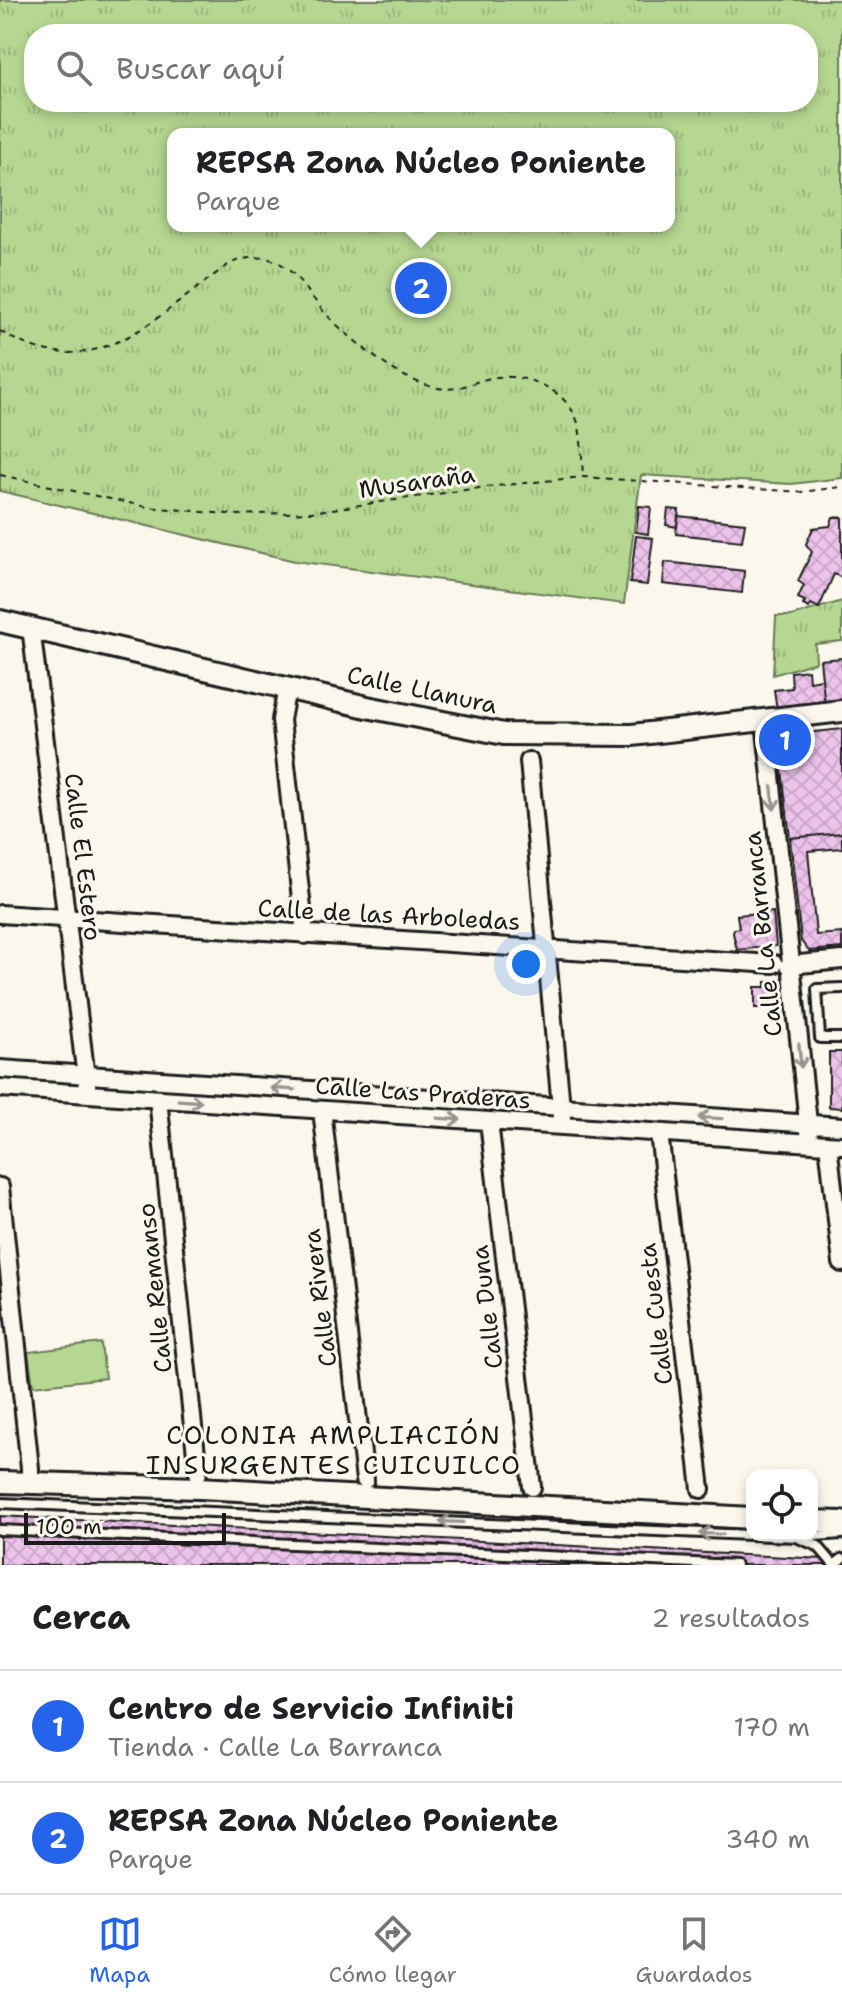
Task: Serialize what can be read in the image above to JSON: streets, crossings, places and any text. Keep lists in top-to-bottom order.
{
  "streets": {
    "street": [
      "Calle Llanura",
      "Calle El Estero",
      "Calle de las Arboledas",
      "Calle La Barranca",
      "Calle Las Praderas",
      "Calle Remanso",
      "Calle Rivera",
      "Calle Duna",
      "Calle Cuesta"
    ],
    "path": ["Musaraña"]
  },
  "crossings": [
    ["Calle Llanura", "Calle El Estero"],
    ["Calle Llanura", "Calle La Barranca"],
    ["Calle El Estero", "Calle de las Arboledas"],
    ["Calle El Estero", "Calle Las Praderas"],
    ["Calle de las Arboledas", "Calle La Barranca"],
    ["Calle La Barranca", "Calle Las Praderas"],
    ["Calle Las Praderas", "Calle Remanso"],
    ["Calle Las Praderas", "Calle Rivera"],
    ["Calle Las Praderas", "Calle Duna"],
    ["Calle Las Praderas", "Calle Cuesta"]
  ],
  "one_way": ["Calle La Barranca"],
  "districts": ["COLONIA AMPLIACIÓN INSURGENTES CUICUILCO"],
  "scale_bar": "100 m",
  "page": {
    "search": "Buscar aquí",
    "popup": ["REPSA Zona Núcleo Poniente", "Parque"],
    "pins": ["2", "1"],
    "scale": "100 m",
    "heading": ["Cerca", "2 resultados"],
    "list": [
      {
        "mark": "1",
        "name": "Centro de Servicio Infiniti",
        "note": "Tienda · Calle La Barranca",
        "value": "170 m"
      },
      {
        "mark": "2",
        "name": "REPSA Zona Núcleo Poniente",
        "note": "Parque",
        "value": "340 m"
      }
    ],
    "nav": ["Mapa", "Cómo llegar", "Guardados"]
  }
}
